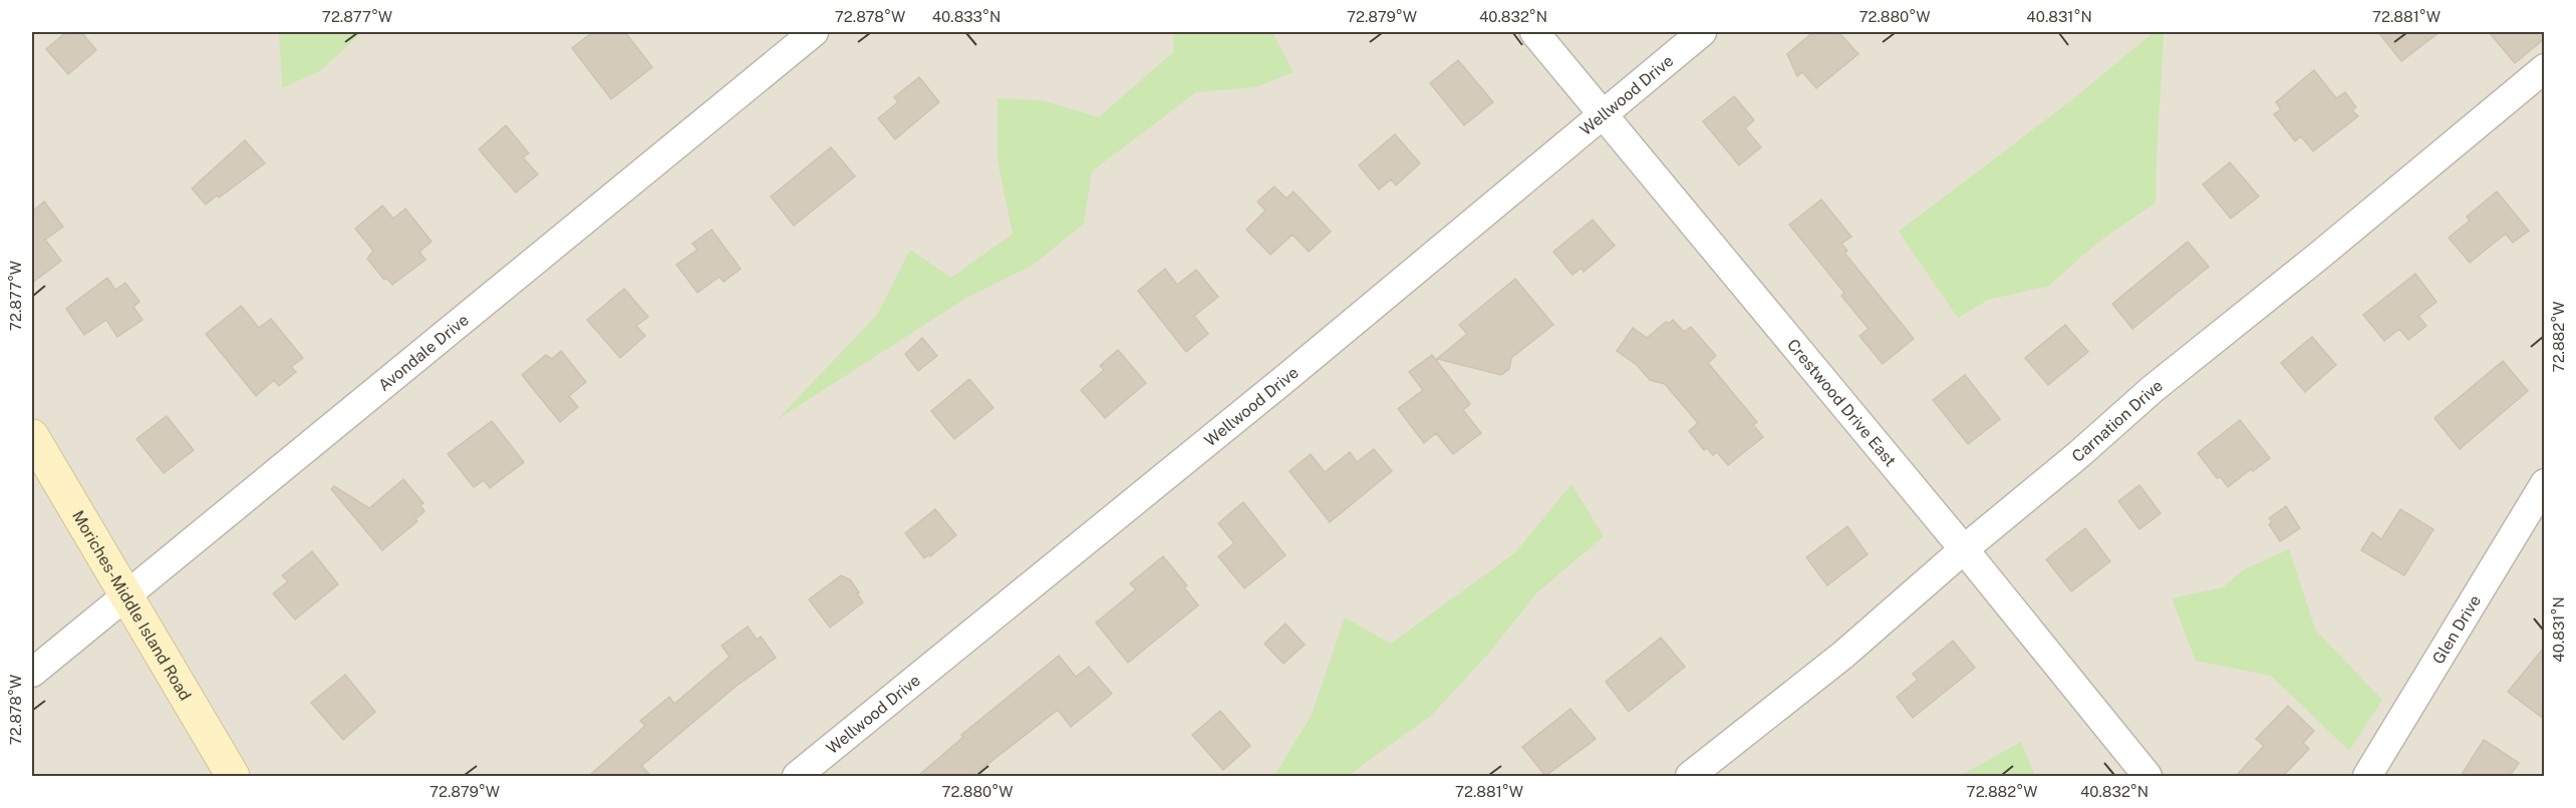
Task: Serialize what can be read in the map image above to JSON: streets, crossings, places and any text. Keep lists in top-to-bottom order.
{
  "streets": {
    "main road": ["Moriches-Middle Island Road"],
    "street": [
      "Wellwood Drive",
      "Avondale Drive",
      "Crestwood Drive East",
      "Carnation Drive",
      "Glen Drive"
    ]
  },
  "crossings": [
    ["Wellwood Drive", "Crestwood Drive East"],
    ["Avondale Drive", "Moriches-Middle Island Road"],
    ["Crestwood Drive East", "Carnation Drive"]
  ],
  "coordinates": [
    "72.877°W",
    "72.878°W",
    "40.833°N",
    "72.879°W",
    "40.832°N",
    "72.880°W",
    "40.831°N",
    "72.881°W",
    "72.882°W"
  ]
}
